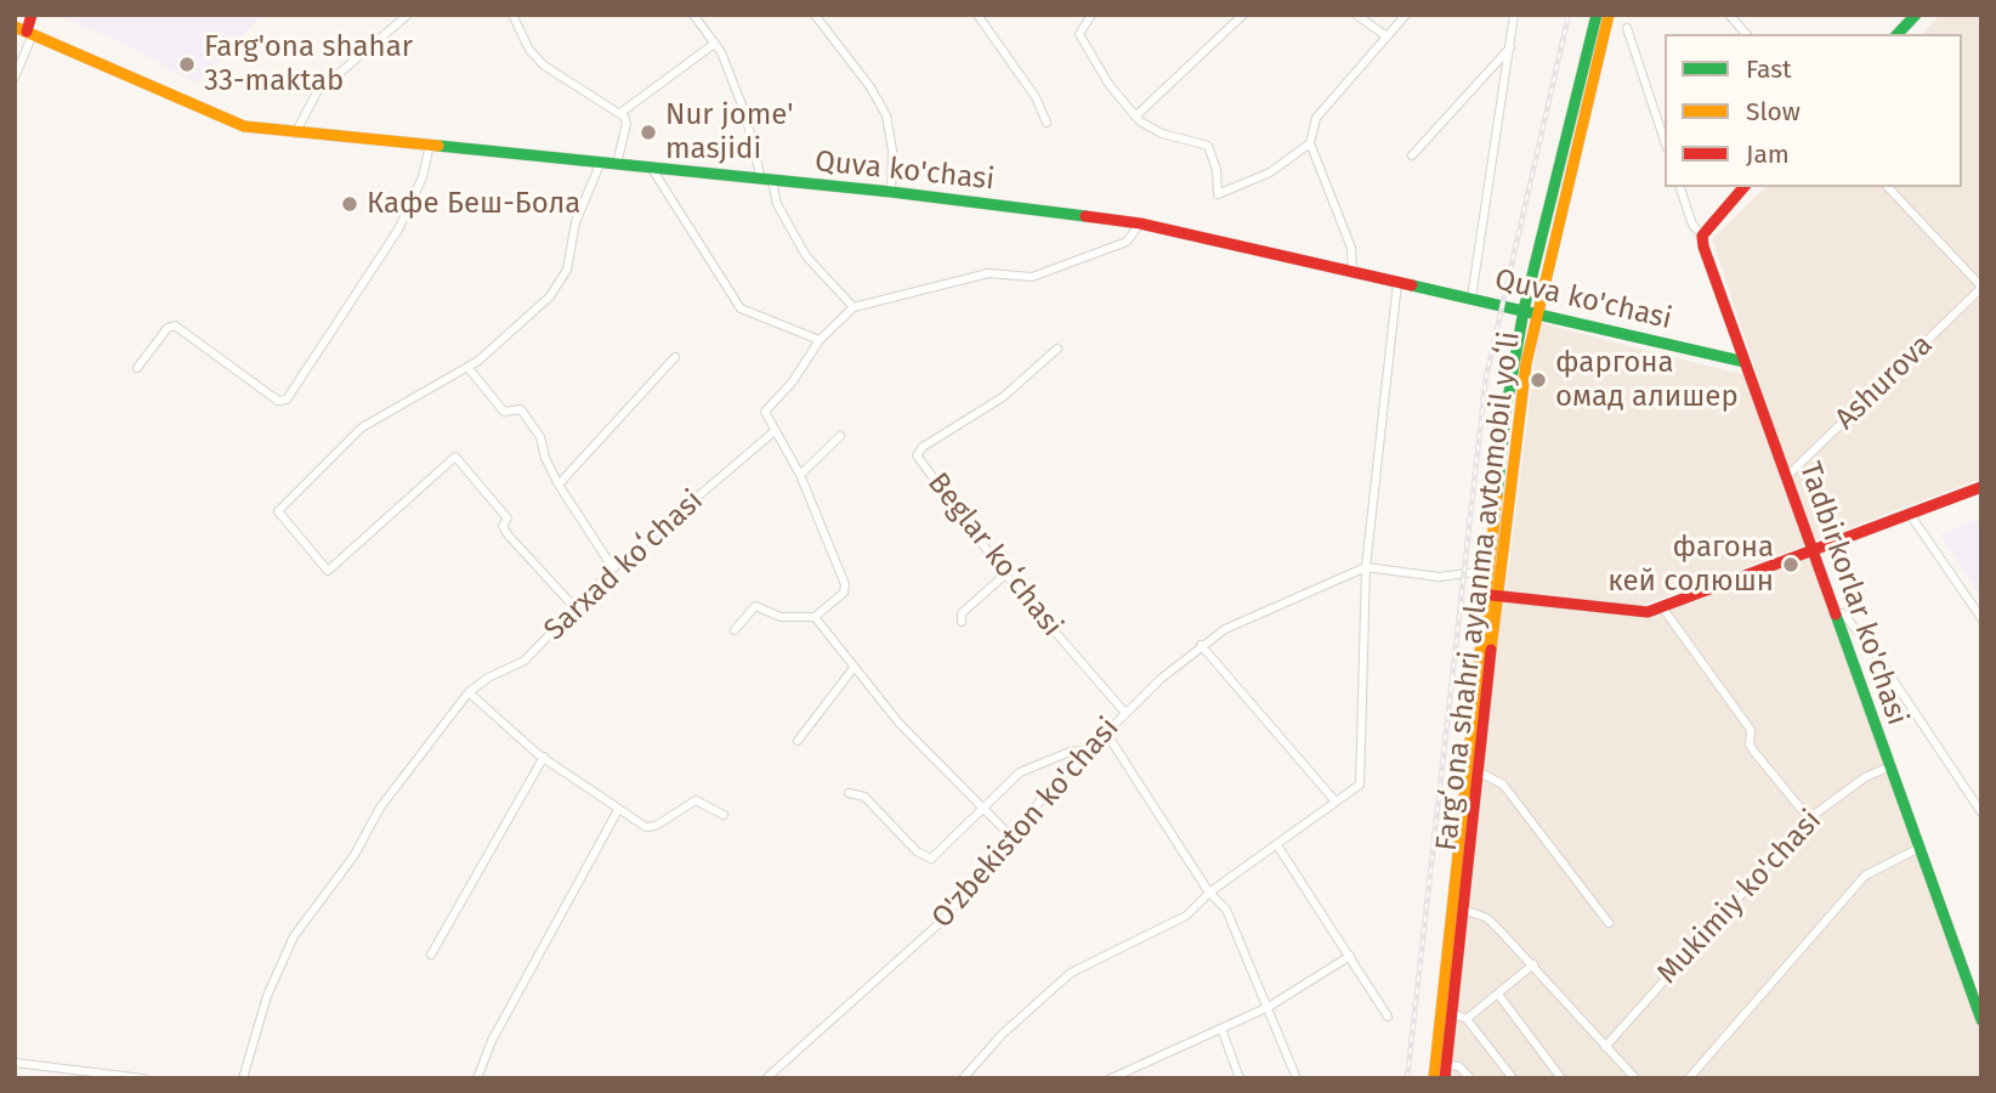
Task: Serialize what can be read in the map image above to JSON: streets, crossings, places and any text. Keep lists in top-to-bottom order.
{
  "streets": {
    "main road": ["Quva ko'chasi", "Fargʻona shahri aylanma avtomobil yoʻli", "Tadbirkorlar ko'chasi"],
    "street": [
      "Ashurova",
      "Beglar koʻchasi",
      "Sarxad koʻchasi",
      "O'zbekiston ko'chasi",
      "Mukimiy ko'chasi"
    ]
  },
  "crossings": [
    ["Quva ko'chasi", "Fargʻona shahri aylanma avtomobil yoʻli"],
    ["Quva ko'chasi", "Tadbirkorlar ko'chasi"],
    ["Ashurova", "Tadbirkorlar ko'chasi"],
    ["Beglar koʻchasi", "O'zbekiston ko'chasi"],
    ["Tadbirkorlar ko'chasi", "Mukimiy ko'chasi"]
  ],
  "places": [
    "Farg'ona shahar 33-maktab",
    "Nur jome' masjidi",
    "Кафе Беш-Бола",
    "фаргона омад алишер",
    "фагона кей солюшн"
  ],
  "legend": ["Fast", "Slow", "Jam"]
}
